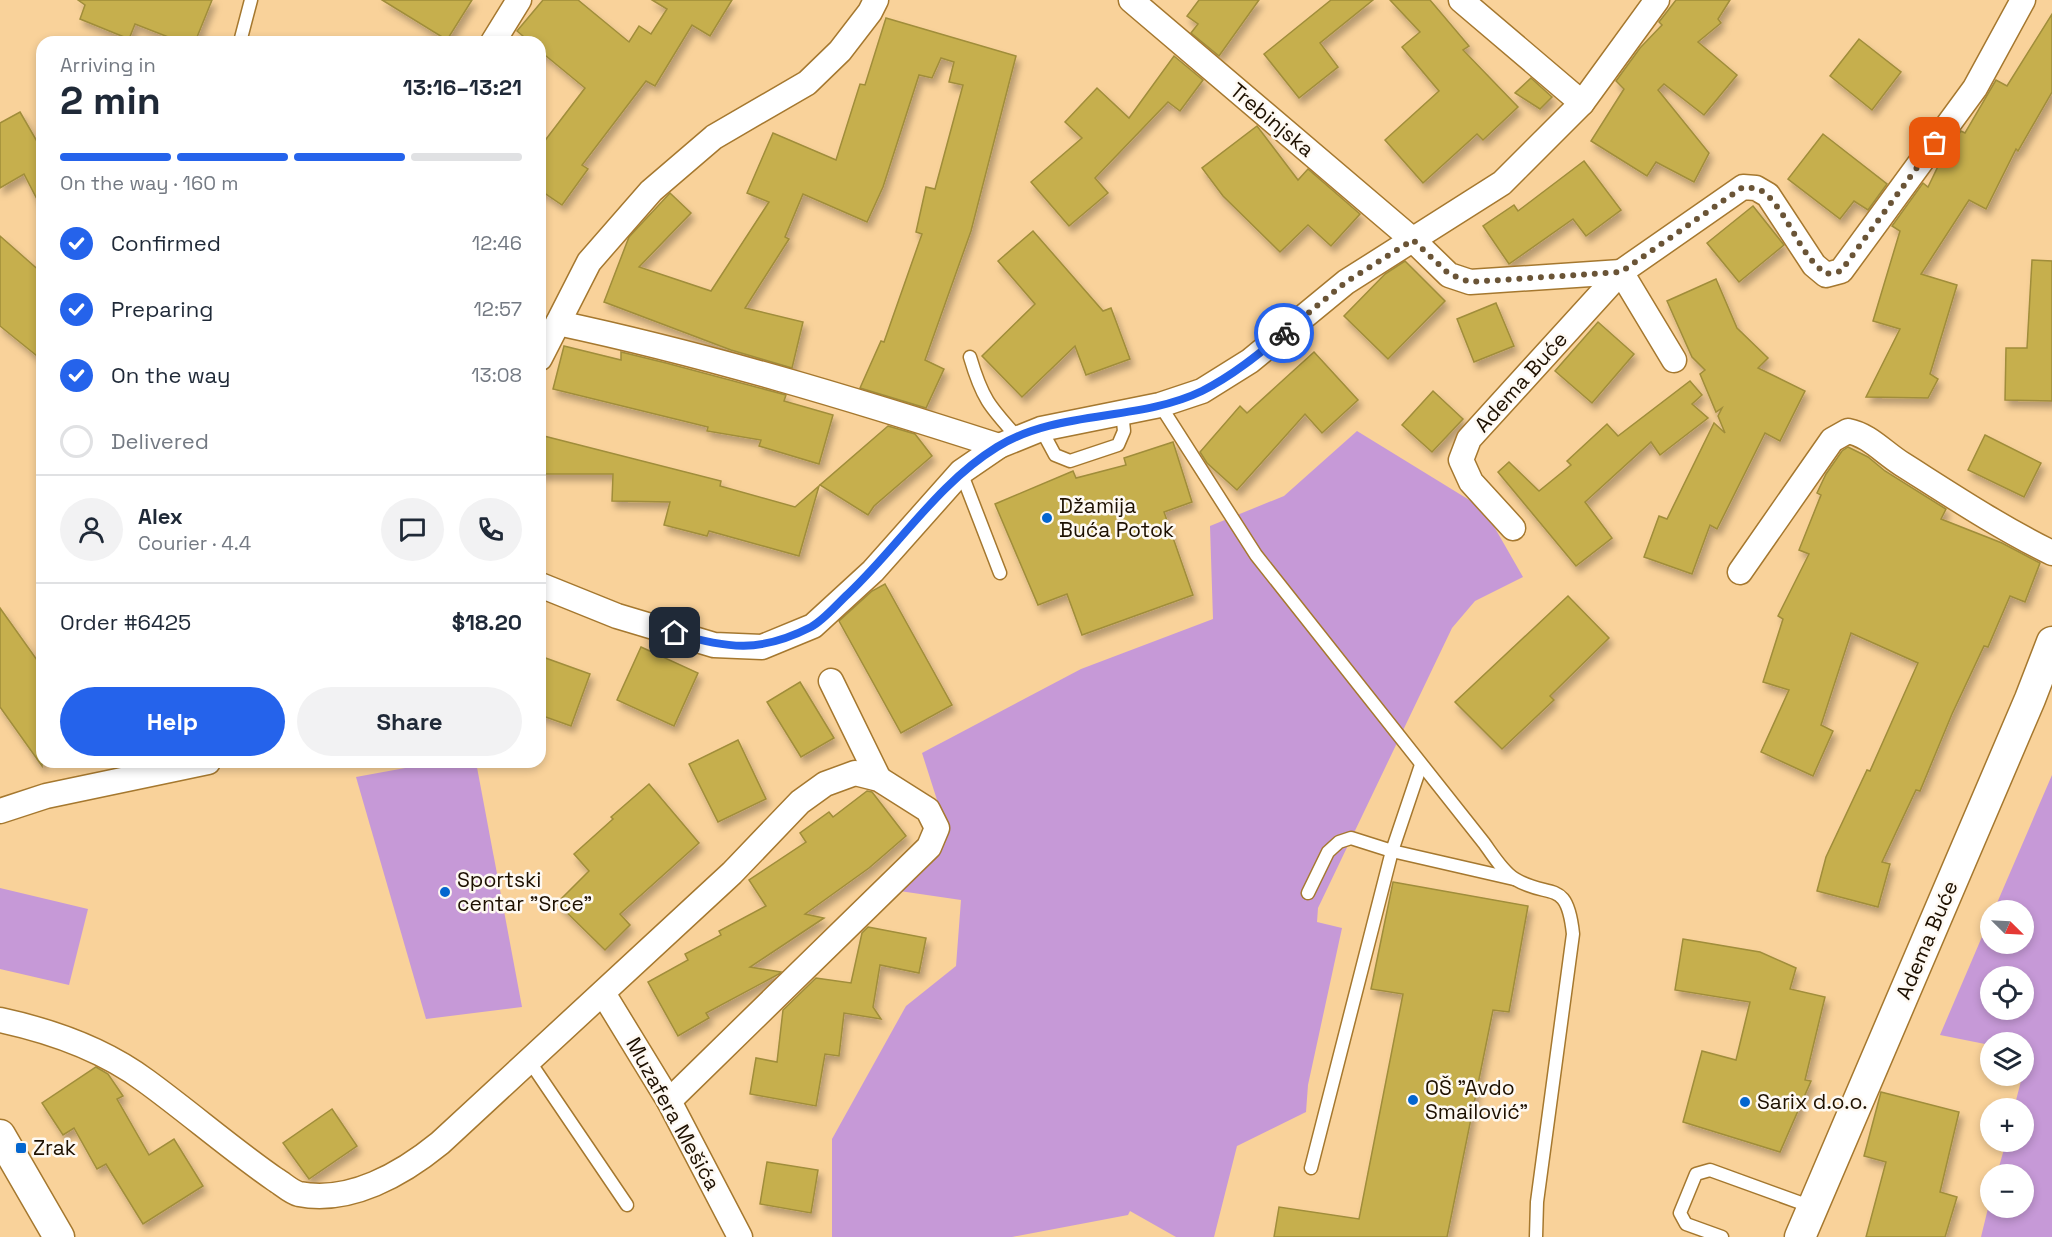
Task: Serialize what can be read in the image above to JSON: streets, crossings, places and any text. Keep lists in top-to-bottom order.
{
  "streets": {
    "street": ["Trebinjska", "Adema Buće", "Muzafera Mešića"]
  },
  "places": {
    "other": [
      "Džamija Buća Potok",
      "Sportski centar \"Srce\"",
      "OŠ \"Avdo Smailović\"",
      "Sarix d.o.o."
    ],
    "transit": ["Zrak"]
  },
  "north": "bottom right",
  "page": {
    "heading": ["2 min", "Arriving in", "13:16–13:21"],
    "panel": [
      "Alex",
      "Courier · 4.4",
      "Order #6425",
      "$18.20"
    ],
    "bar": "On the way · 160 m",
    "list": [
      ["Confirmed", "12:46"],
      ["Preparing", "12:57"],
      ["On the way", "13:08"],
      "Delivered"
    ],
    "buttons": ["Help", "Share"],
    "map_buttons": ["+", "−"]
  }
}
